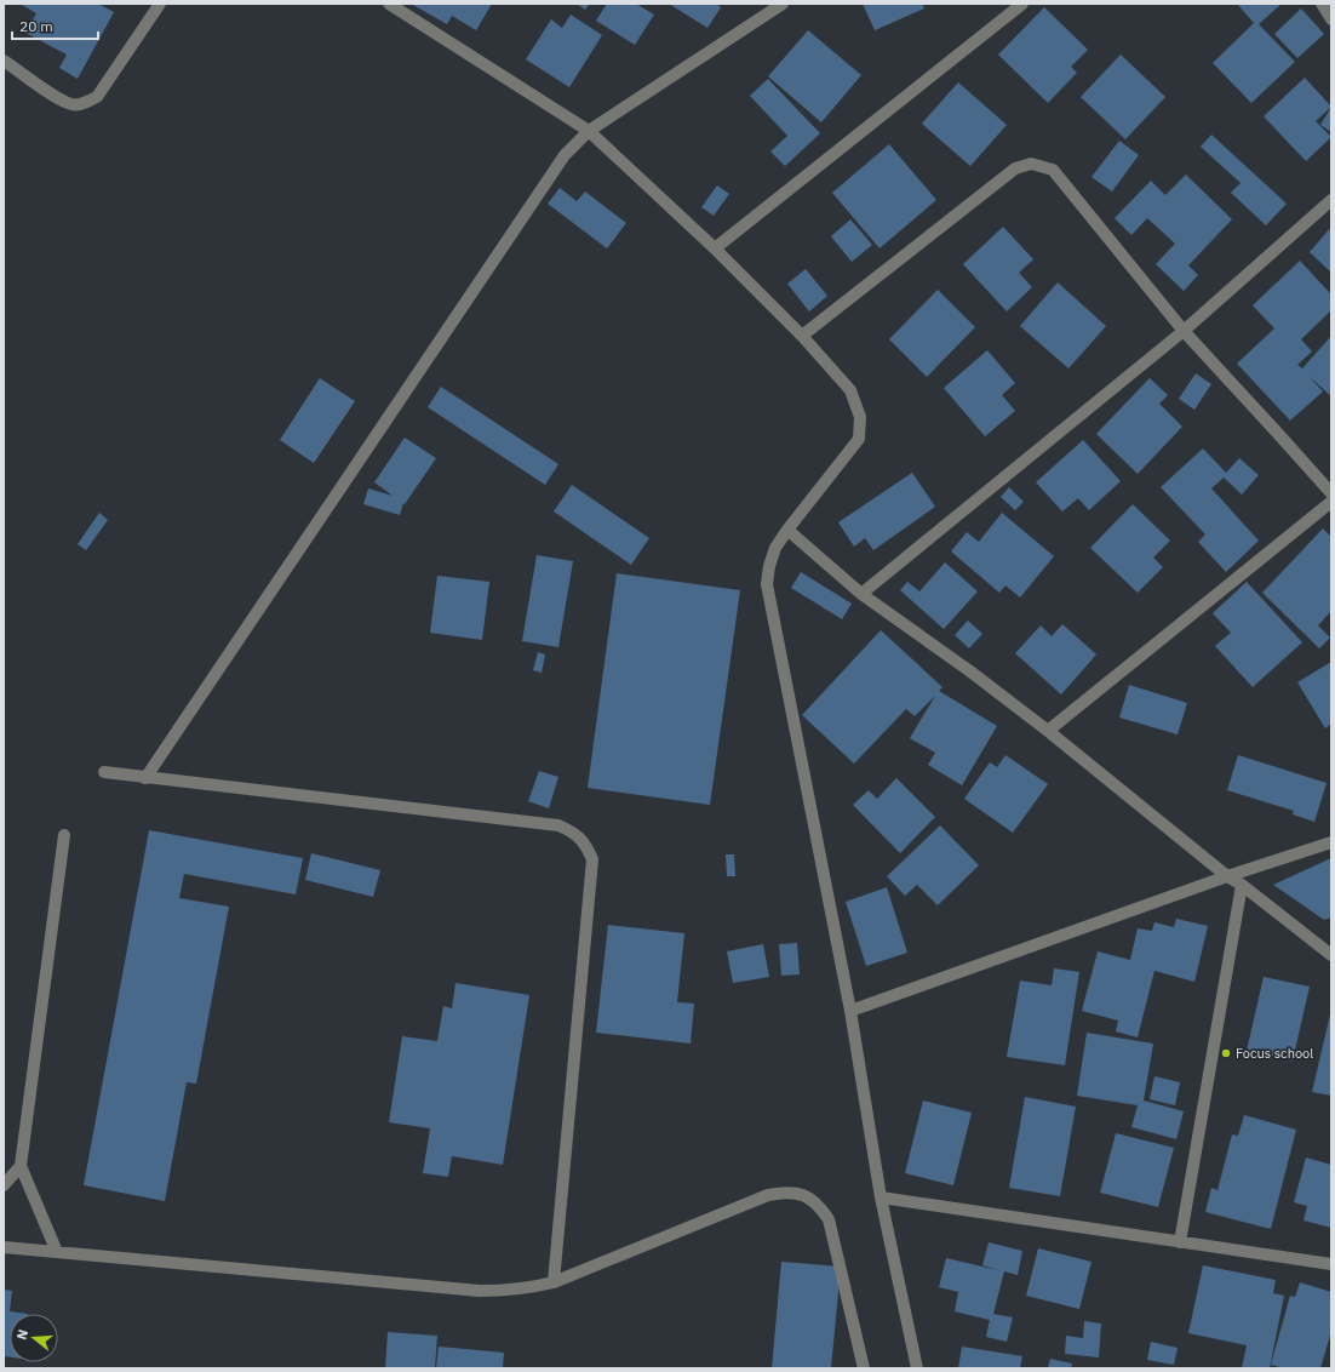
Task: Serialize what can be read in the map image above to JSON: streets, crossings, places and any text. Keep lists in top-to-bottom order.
{
  "places": ["Focus school"],
  "scale_bar": "20 m",
  "north": "left"
}
